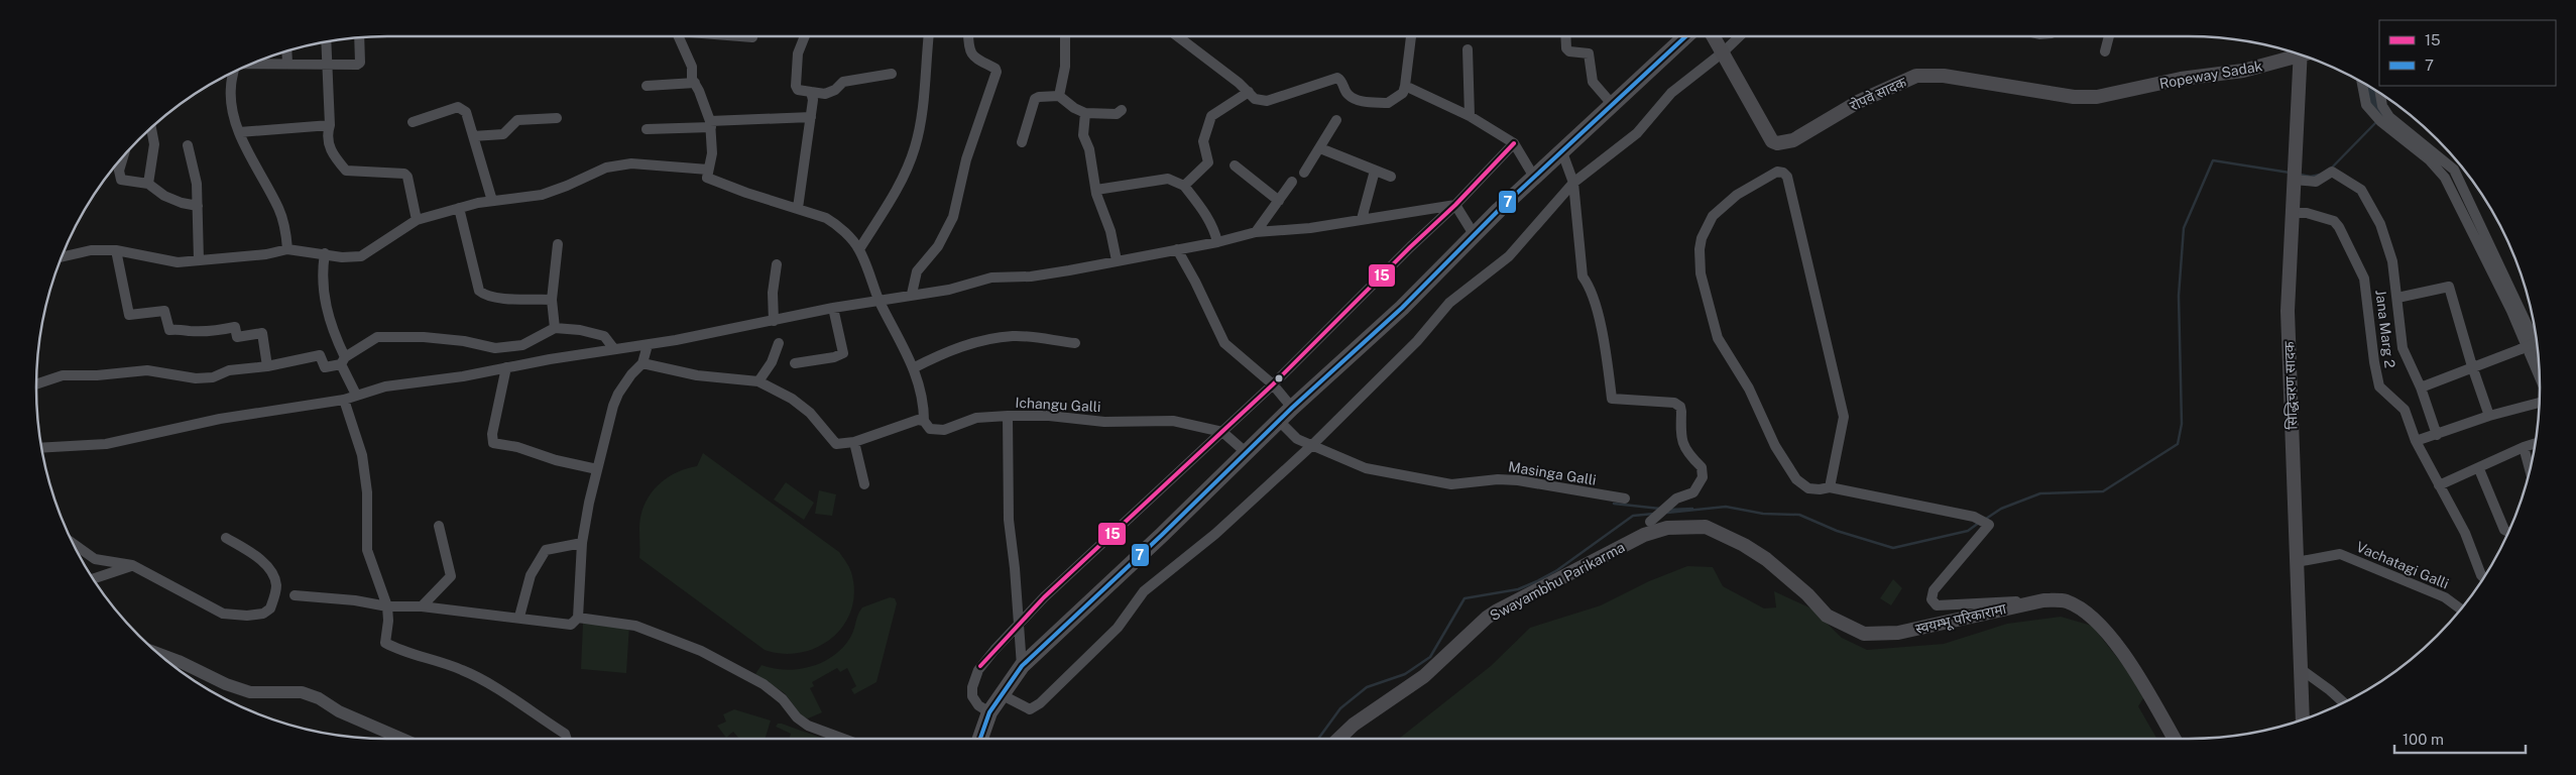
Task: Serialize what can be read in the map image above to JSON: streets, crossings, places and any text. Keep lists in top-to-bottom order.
{
  "streets": {
    "main road": [
      "Ropeway Sadak",
      "रोपवे सादक",
      "सिद्धिचरण सादक",
      "Swayambhu Parikarma",
      "स्वयम्भू परिकारामा"
    ],
    "street": [
      "Jana Marg 2",
      "Ichangu Galli",
      "Masinga Galli",
      "Vachatagi Galli"
    ]
  },
  "crossings": [
    ["Ropeway Sadak", "रोपवे सादक"],
    ["Jana Marg 2", "सिद्धिचरण सादक"],
    ["सिद्धिचरण सादक", "Vachatagi Galli"],
    ["Swayambhu Parikarma", "स्वयम्भू परिकारामा"]
  ],
  "lines": ["transit line 7", "transit line 15"],
  "legend": ["15", "7"],
  "scale_bar": "100 m"
}
